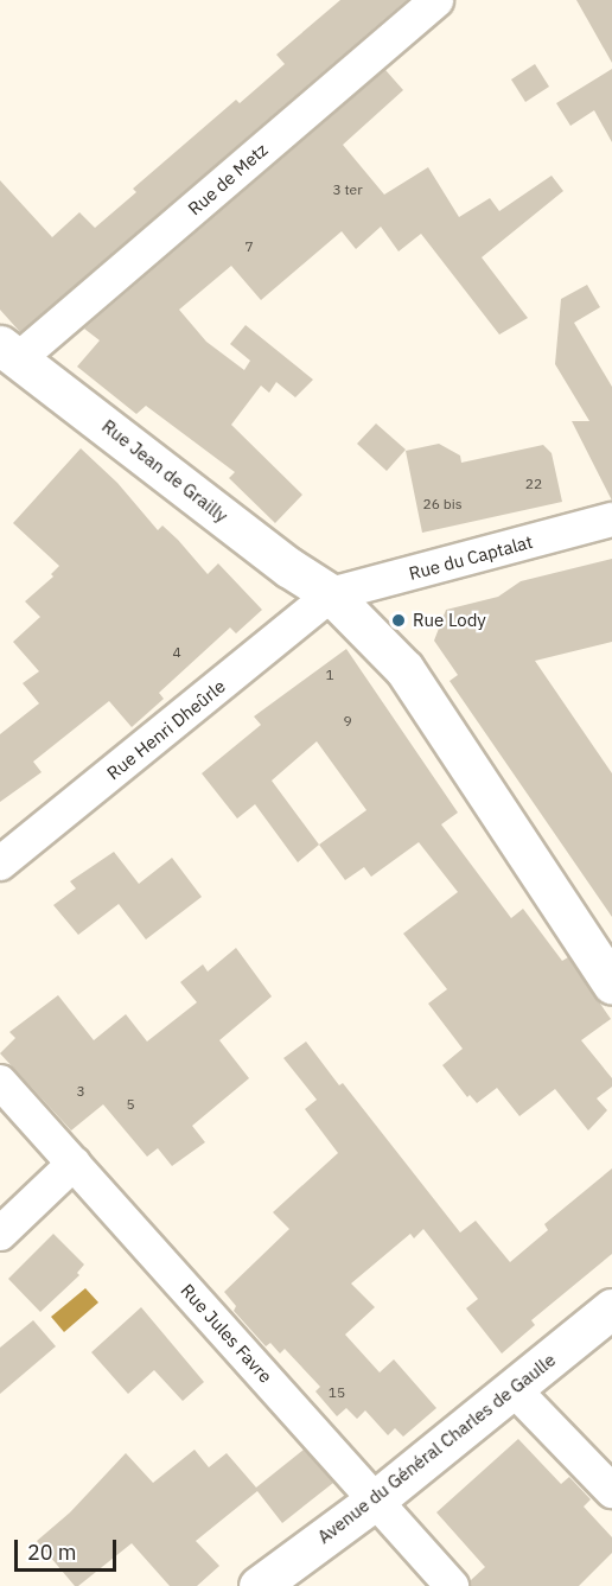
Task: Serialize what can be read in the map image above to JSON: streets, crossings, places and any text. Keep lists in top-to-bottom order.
{
  "streets": {
    "street": [
      "Rue de Metz",
      "Rue Jean de Grailly",
      "Rue du Captalat",
      "Rue Henri Dheûrle",
      "Rue Jules Favre",
      "Avenue du Général Charles de Gaulle"
    ]
  },
  "crossings": [
    ["Rue de Metz", "Rue Jean de Grailly"],
    ["Rue Jean de Grailly", "Rue du Captalat"],
    ["Rue Jean de Grailly", "Rue Henri Dheûrle"],
    ["Rue du Captalat", "Rue Henri Dheûrle"],
    ["Rue Jules Favre", "Avenue du Général Charles de Gaulle"]
  ],
  "places": ["Rue Lody"],
  "house_numbers": [
    "3 ter",
    "7",
    "22",
    "26 bis",
    "4",
    "1",
    "9",
    "3",
    "5",
    "15"
  ],
  "scale_bar": "20 m"
}
